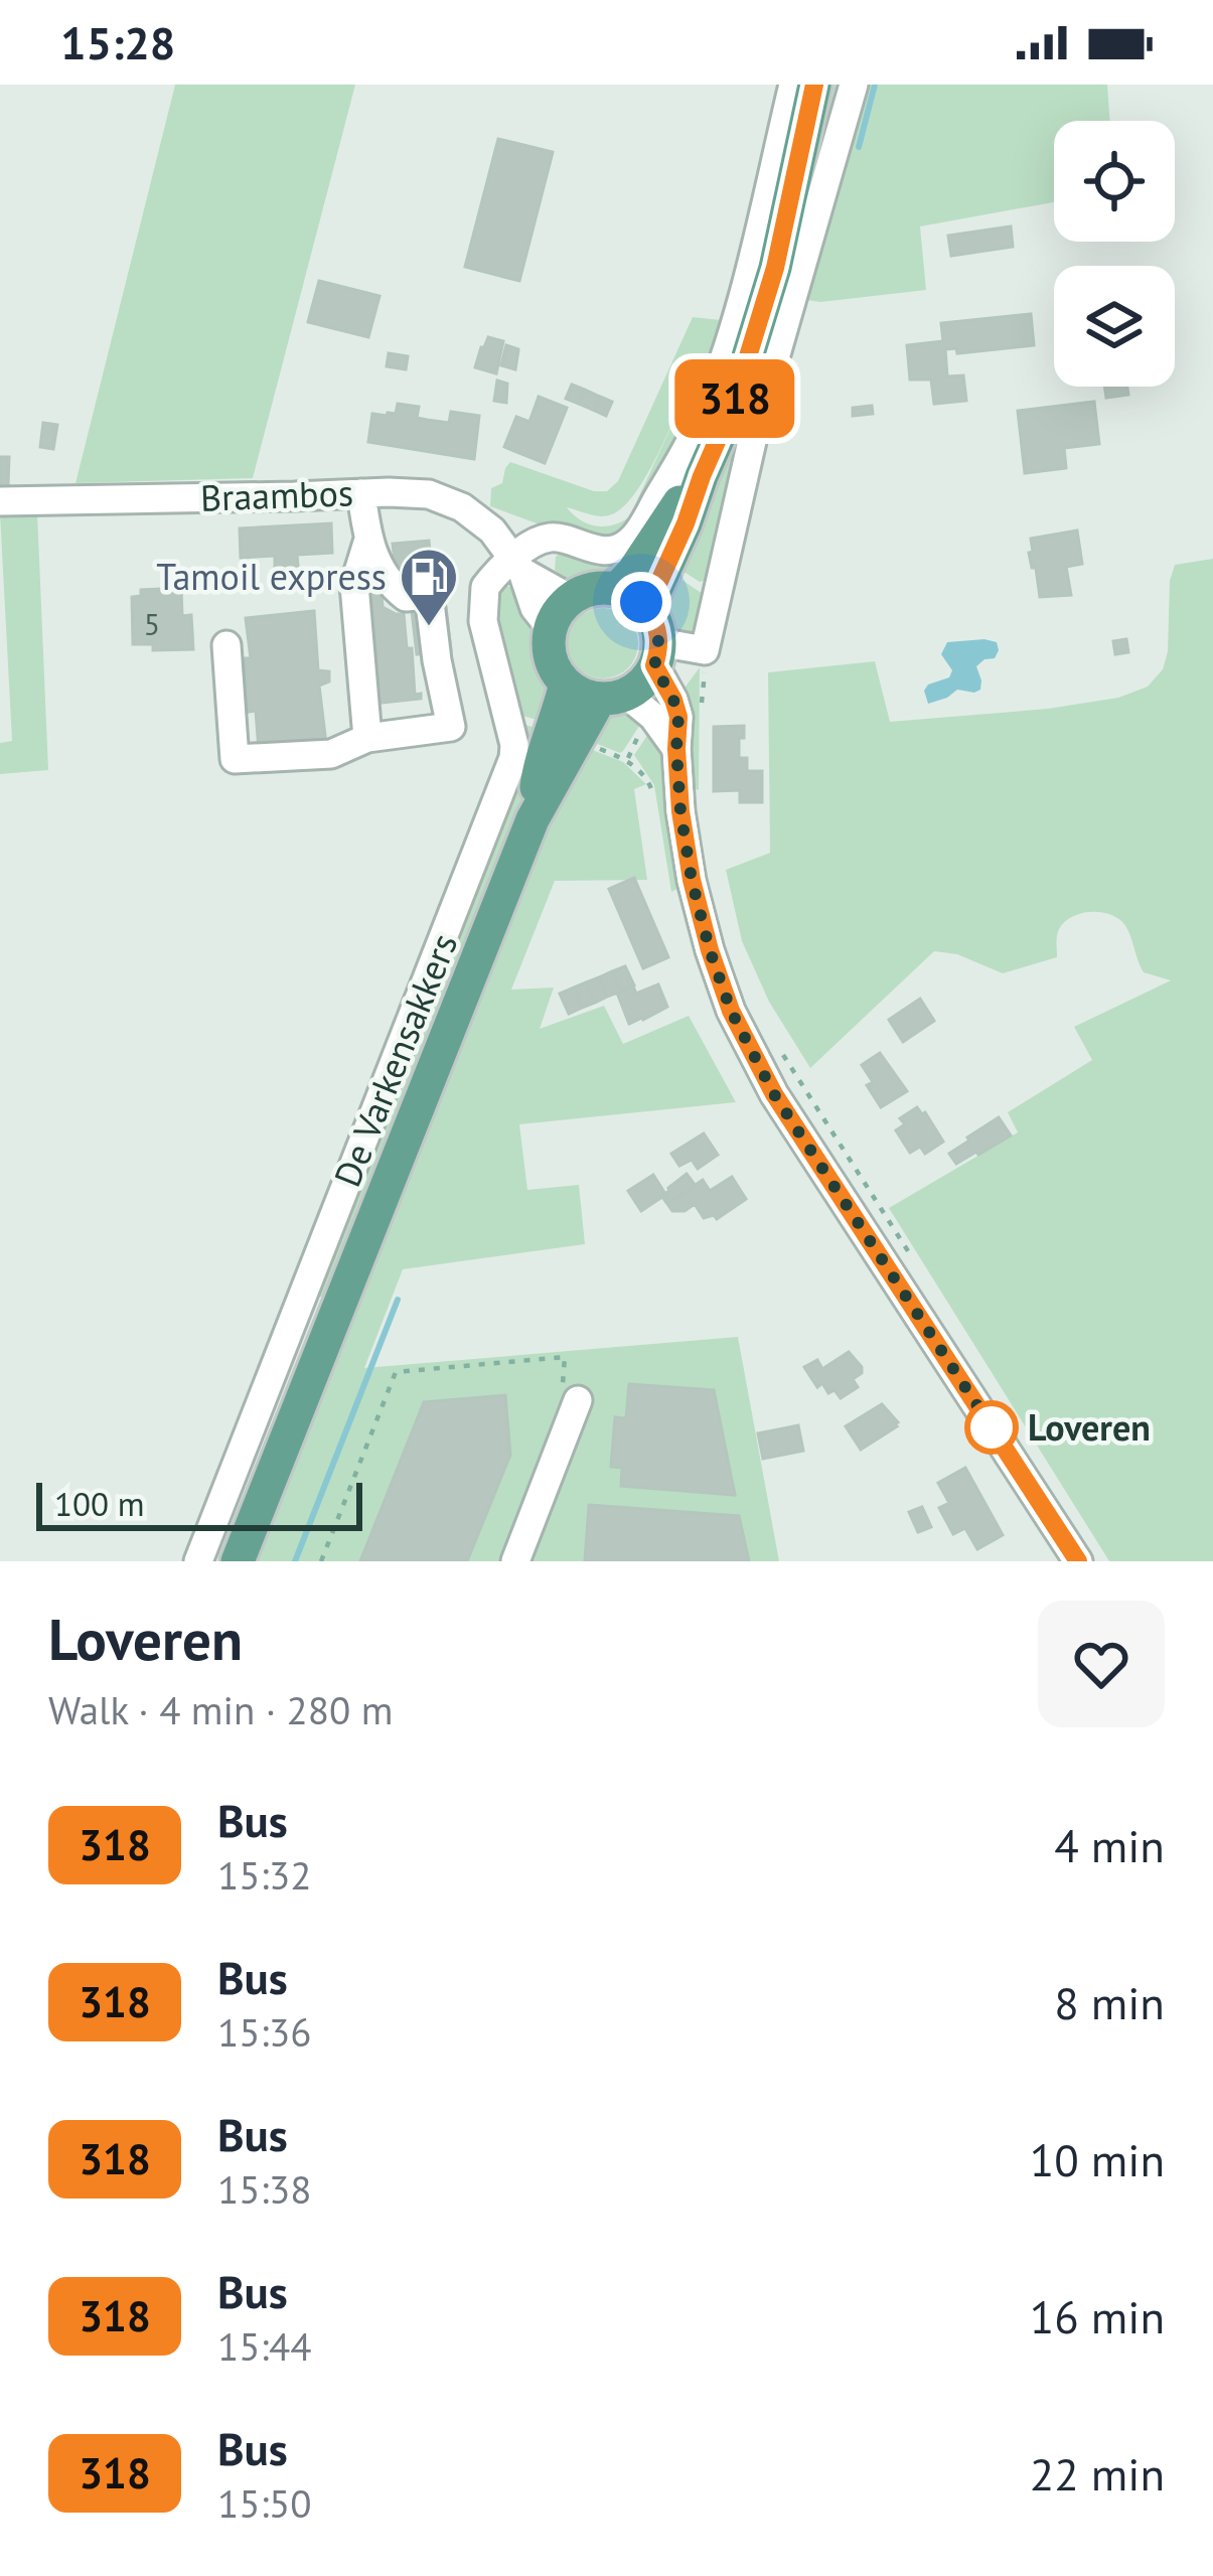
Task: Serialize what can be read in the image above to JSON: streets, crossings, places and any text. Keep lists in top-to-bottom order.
{
  "streets": {
    "street": ["Braambos", "De Varkensakkers"]
  },
  "crossings": [
    ["Braambos", "De Varkensakkers"]
  ],
  "places": {
    "fuel station": ["Tamoil express"],
    "other": ["Loveren"]
  },
  "lines": ["bus line 318"],
  "house_numbers": ["5"],
  "scale_bar": "100 m",
  "page": {
    "status": "15:28",
    "on_map": "318",
    "scale": "100 m",
    "heading": ["Loveren", "Walk · 4 min · 280 m"],
    "list": [
      {
        "mark": "318",
        "name": "Bus",
        "note": "15:32",
        "value": "4 min"
      },
      {
        "mark": "318",
        "name": "Bus",
        "note": "15:36",
        "value": "8 min"
      },
      {
        "mark": "318",
        "name": "Bus",
        "note": "15:38",
        "value": "10 min"
      },
      {
        "mark": "318",
        "name": "Bus",
        "note": "15:44",
        "value": "16 min"
      },
      {
        "mark": "318",
        "name": "Bus",
        "note": "15:50",
        "value": "22 min"
      }
    ]
  }
}
